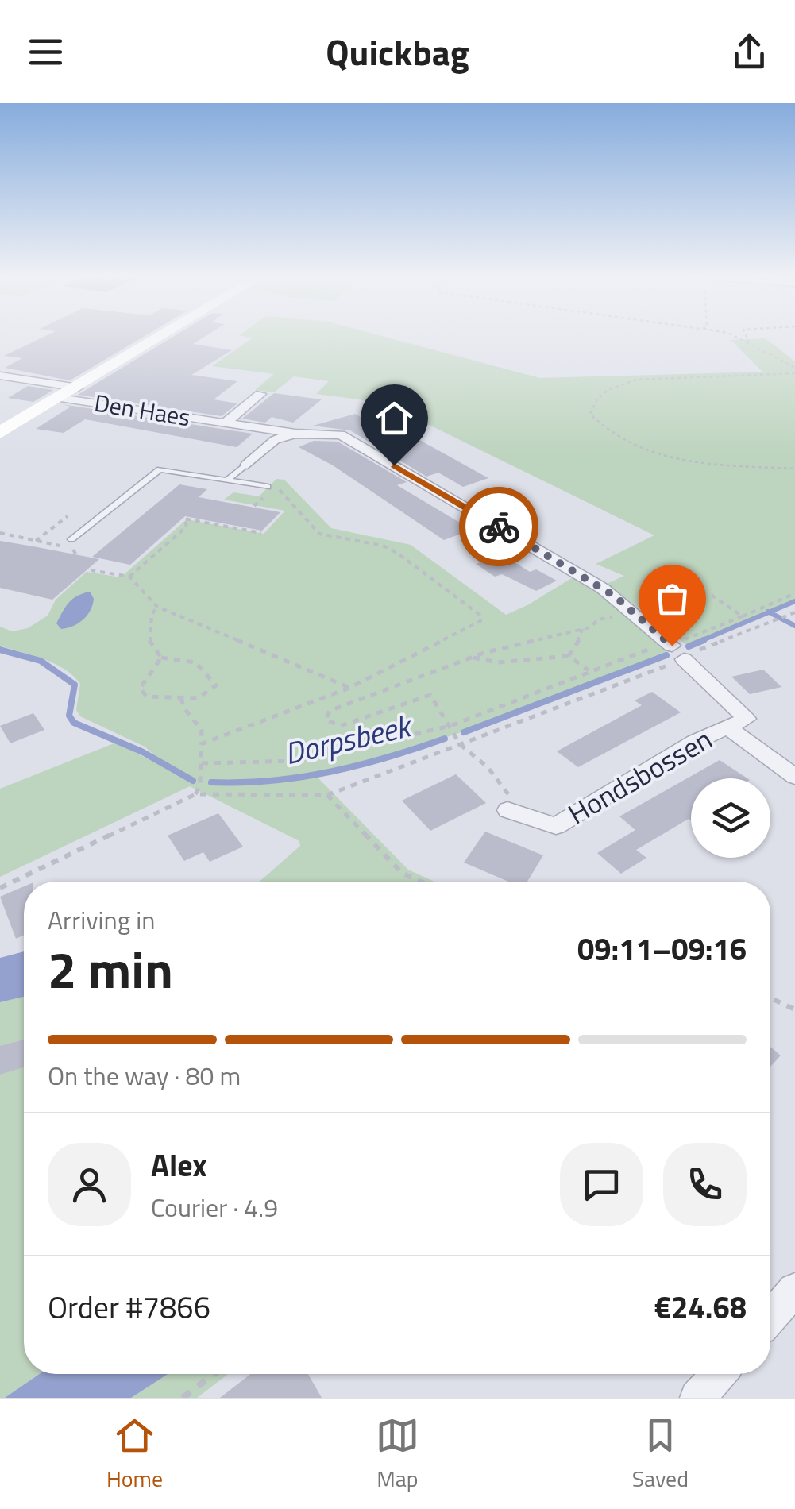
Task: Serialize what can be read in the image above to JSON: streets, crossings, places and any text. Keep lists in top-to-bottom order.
{
  "streets": {
    "street": ["Den Haes", "Hondsbossen"]
  },
  "crossings": [
    ["Den Haes", "Hondsbossen"]
  ],
  "water": ["Dorpsbeek"],
  "page": {
    "header": "Quickbag",
    "heading": ["2 min", "Arriving in", "09:11–09:16"],
    "panel": [
      "Alex",
      "Courier · 4.9",
      "Order #7866",
      "€24.68"
    ],
    "bar": "On the way · 80 m",
    "tabs": ["Home", "Map", "Saved"]
  }
}
